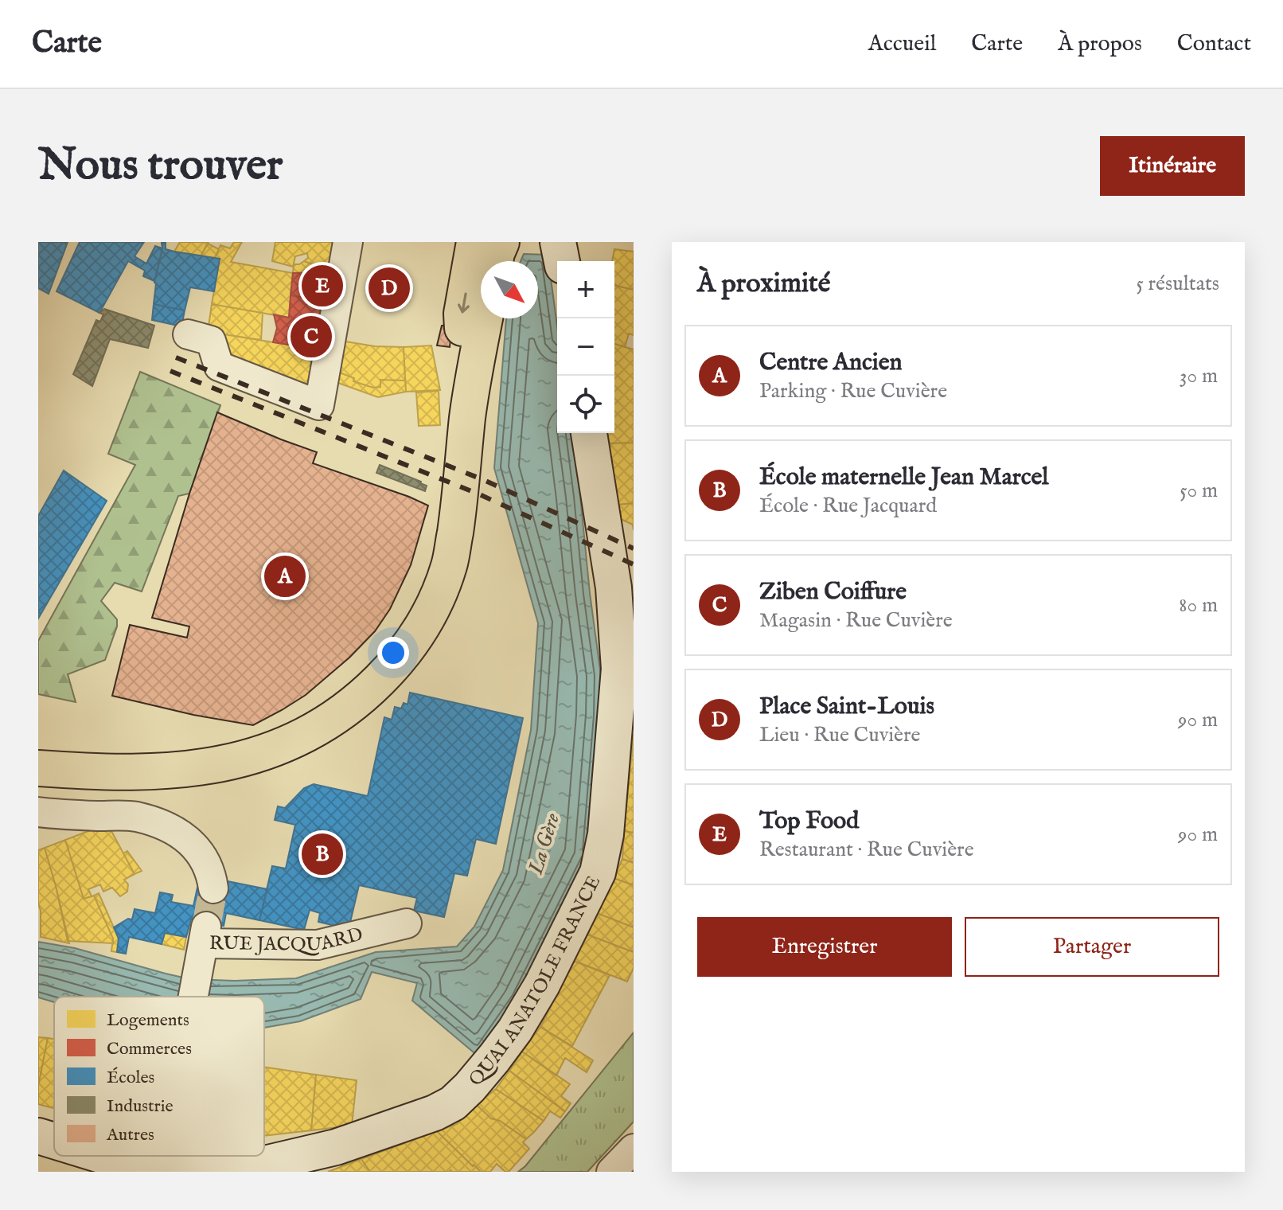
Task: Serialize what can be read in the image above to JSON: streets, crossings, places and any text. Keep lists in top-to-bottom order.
{
  "streets": {
    "main road": ["QUAI ANATOLE FRANCE"],
    "street": ["RUE JACQUARD"]
  },
  "water": ["La Gère"],
  "legend": [
    "Logements",
    "Commerces",
    "Écoles",
    "Industrie",
    "Autres"
  ],
  "north": "bottom right",
  "page": {
    "header": "Carte",
    "nav": [
      "Accueil",
      "Carte",
      "À propos",
      "Contact"
    ],
    "buttons": [
      "Itinéraire",
      ["Enregistrer", "Partager"]
    ],
    "title": "Nous trouver",
    "heading": ["À proximité", "5 résultats"],
    "map_buttons": ["+", "−"],
    "pins": [
      "E",
      "D",
      "C",
      "A",
      "B"
    ],
    "list": [
      {
        "mark": "A",
        "name": "Centre Ancien",
        "note": "Parking · Rue Cuvière",
        "value": "30 m"
      },
      {
        "mark": "B",
        "name": "École maternelle Jean Marcel",
        "note": "École · Rue Jacquard",
        "value": "50 m"
      },
      {
        "mark": "C",
        "name": "Ziben Coiffure",
        "note": "Magasin · Rue Cuvière",
        "value": "80 m"
      },
      {
        "mark": "D",
        "name": "Place Saint-Louis",
        "note": "Lieu · Rue Cuvière",
        "value": "90 m"
      },
      {
        "mark": "E",
        "name": "Top Food",
        "note": "Restaurant · Rue Cuvière",
        "value": "90 m"
      }
    ]
  }
}
